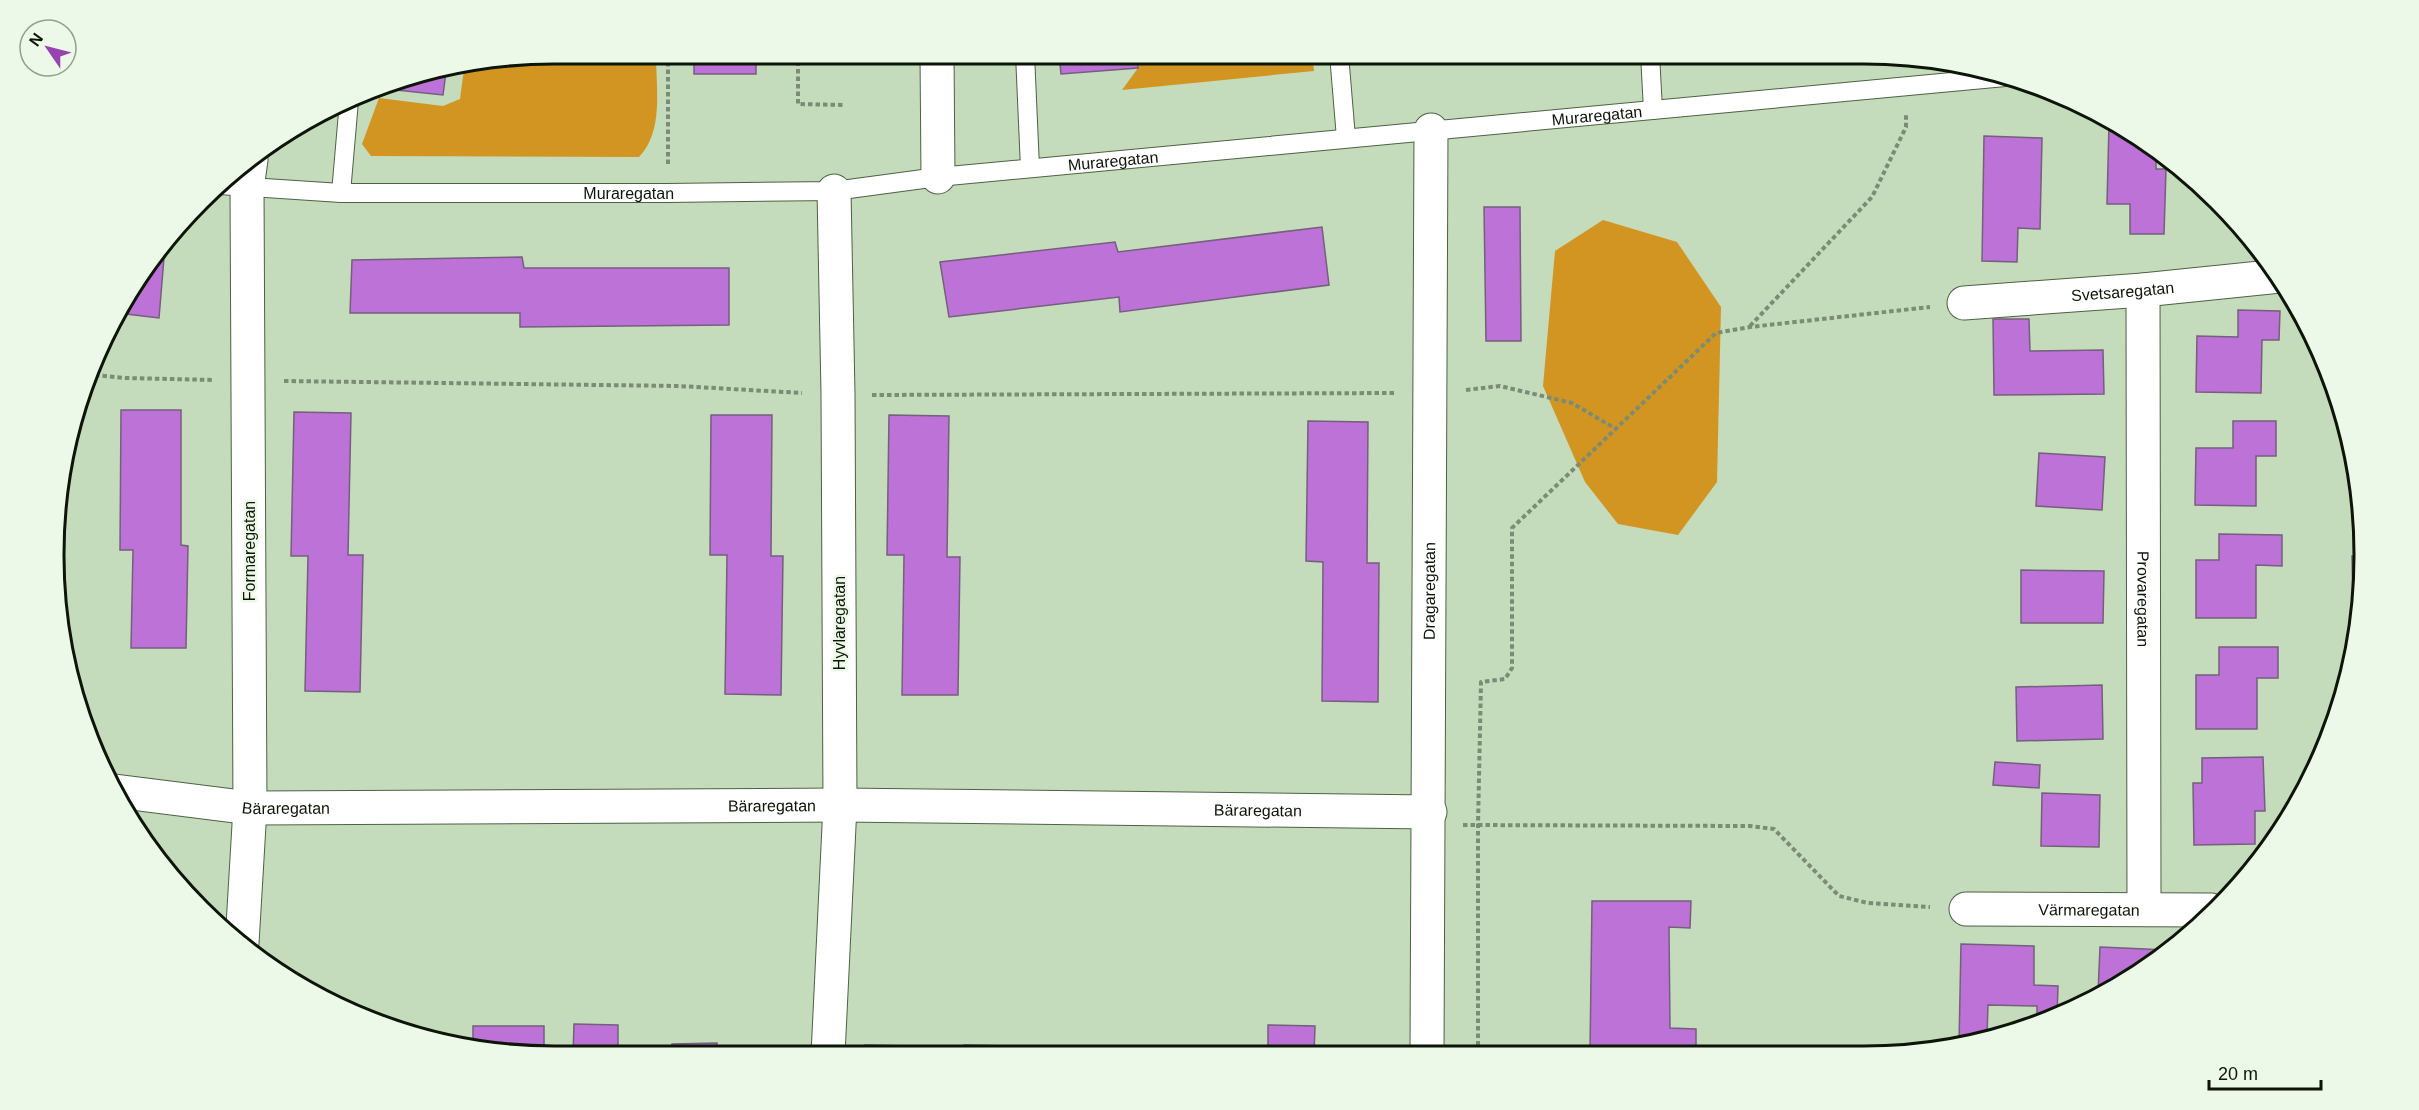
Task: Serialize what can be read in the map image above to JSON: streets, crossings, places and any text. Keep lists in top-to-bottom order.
{
  "streets": {
    "street": [
      "Svetsaregatan",
      "Formaregatan",
      "Dragaregatan",
      "Provaregatan",
      "Hyvlaregatan",
      "Bäraregatan",
      "Värmaregatan"
    ],
    "lane": ["Muraregatan"]
  },
  "crossings": [
    ["Muraregatan", "Dragaregatan"],
    ["Muraregatan", "Hyvlaregatan"],
    ["Svetsaregatan", "Provaregatan"],
    ["Formaregatan", "Bäraregatan"],
    ["Dragaregatan", "Bäraregatan"],
    ["Provaregatan", "Värmaregatan"],
    ["Hyvlaregatan", "Bäraregatan"]
  ],
  "scale_bar": "20 m",
  "north": "top left"
}
